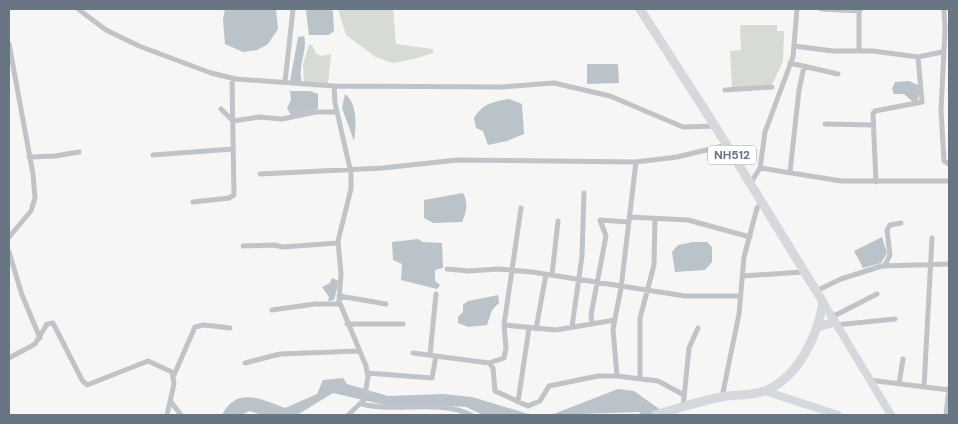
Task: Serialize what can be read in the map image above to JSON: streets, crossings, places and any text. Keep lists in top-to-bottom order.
{
  "streets": {
    "highway": ["NH512"]
  }
}
